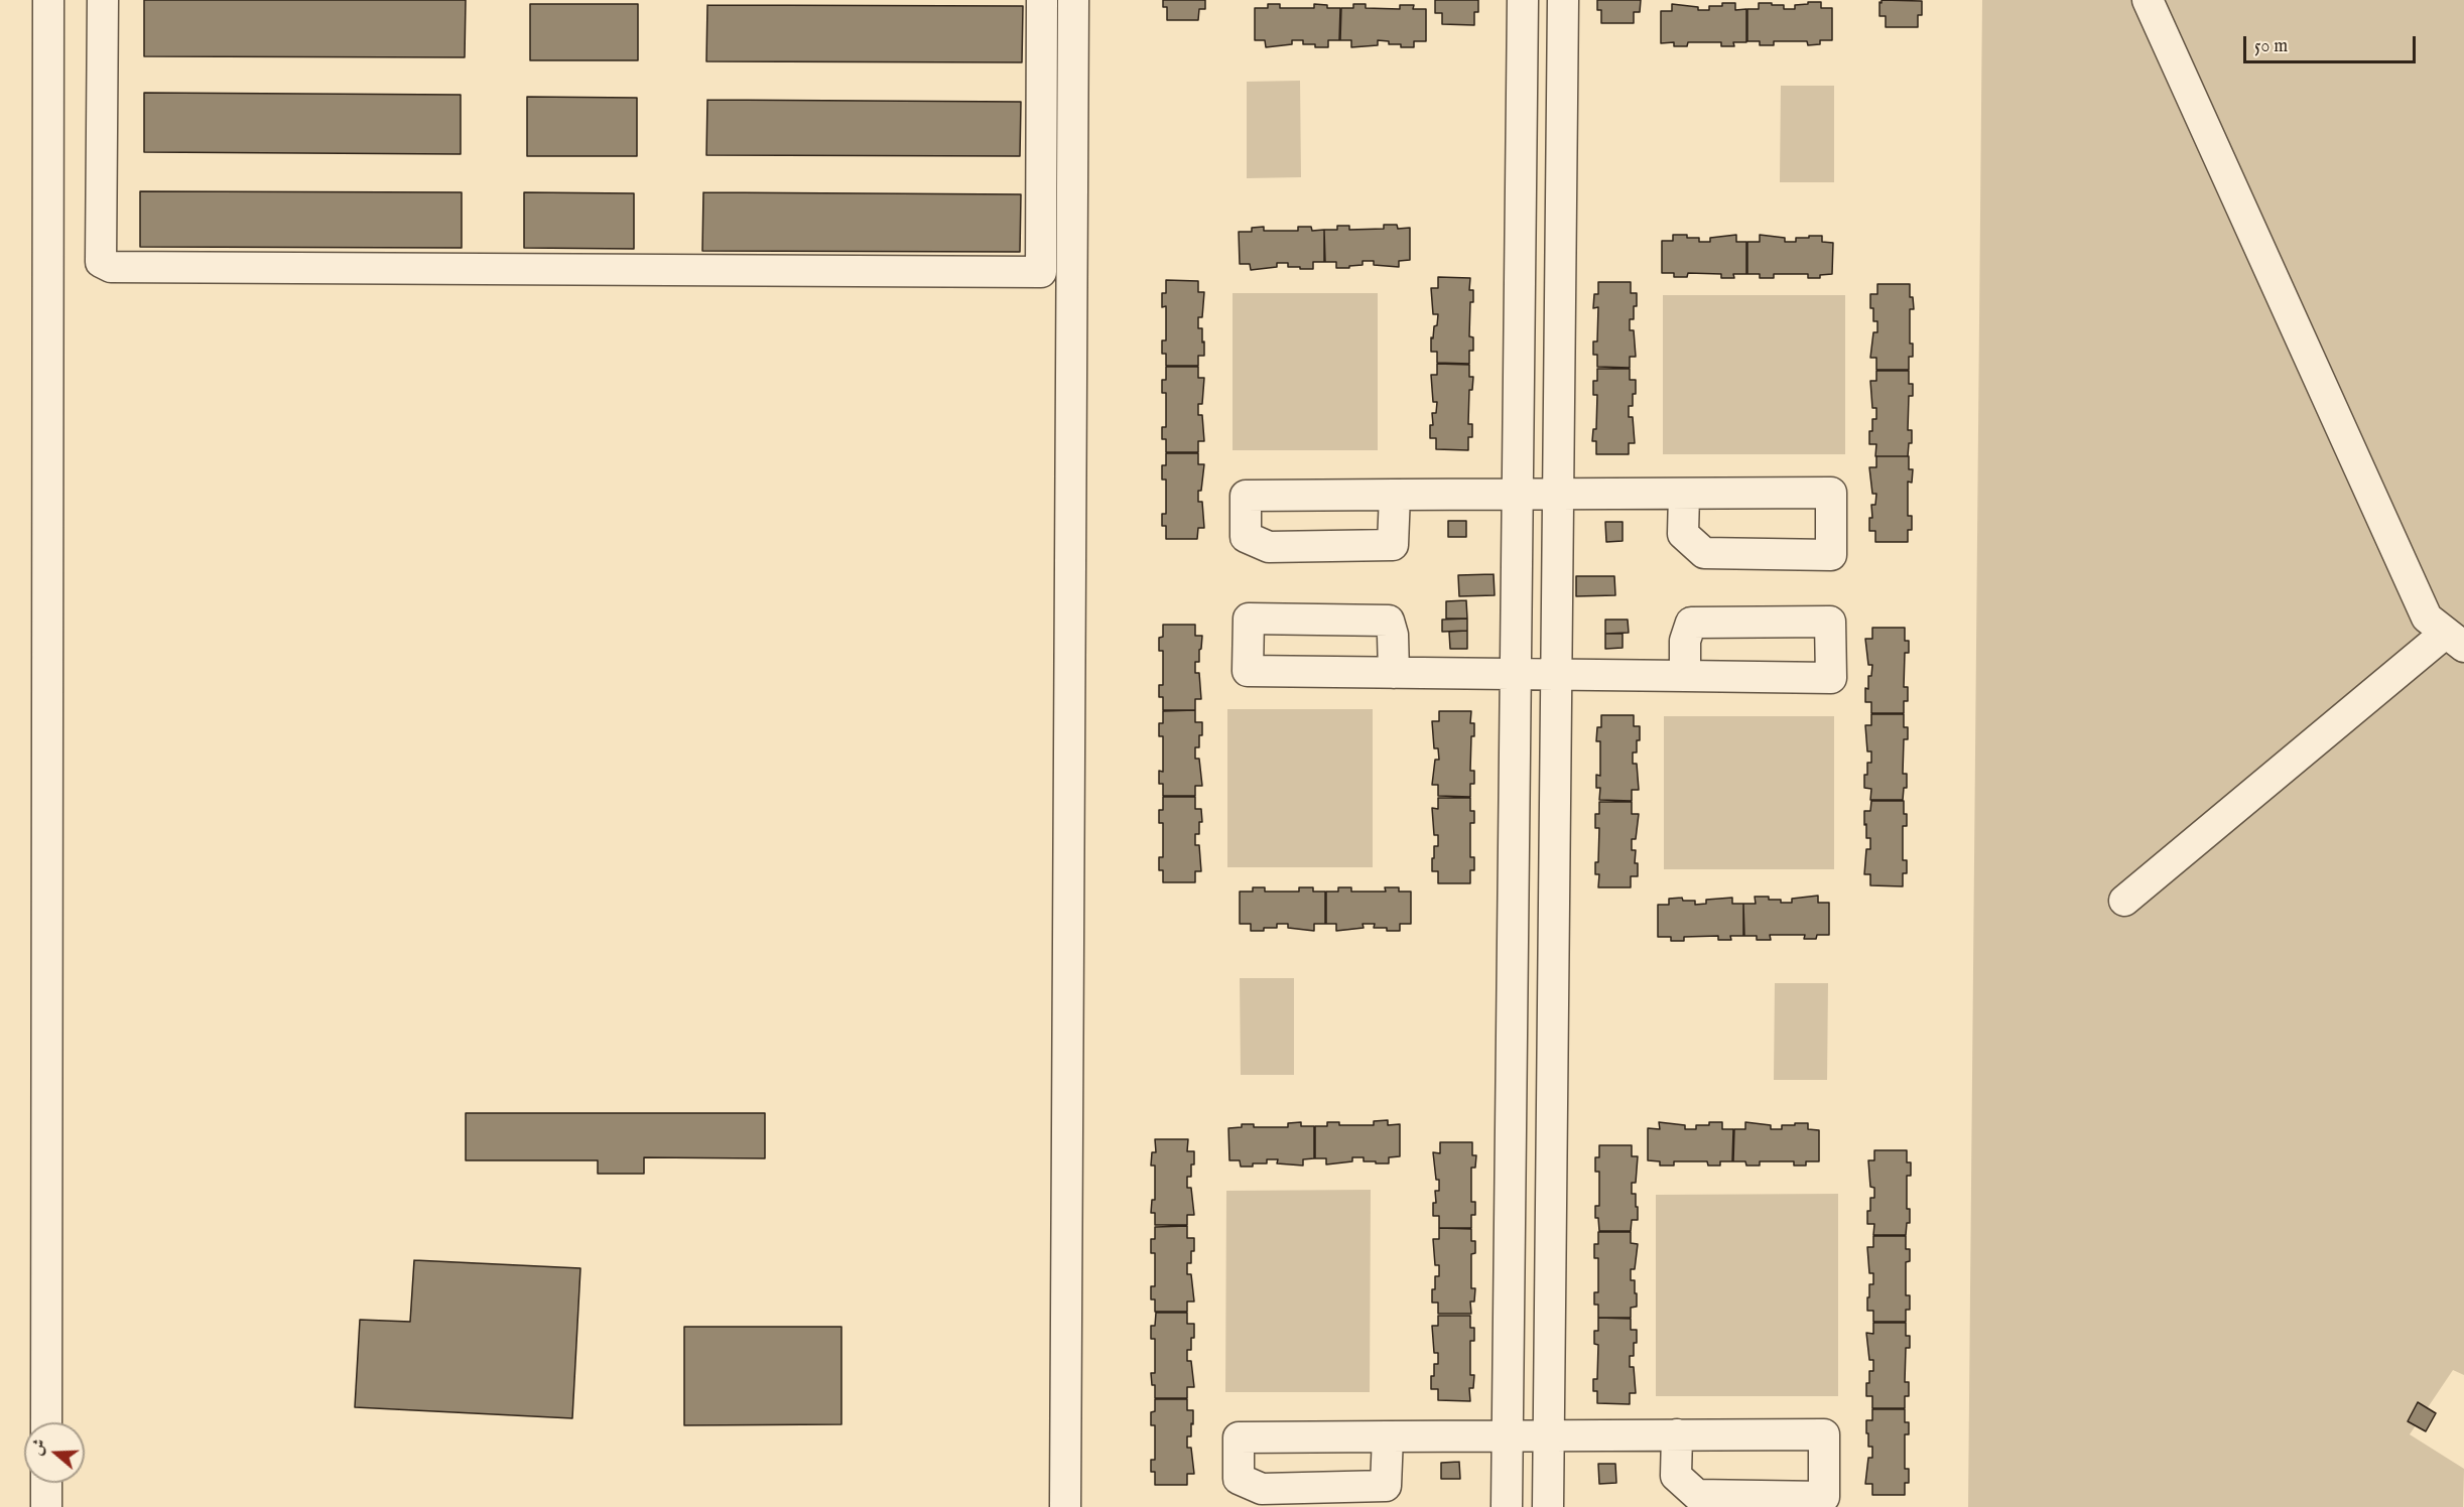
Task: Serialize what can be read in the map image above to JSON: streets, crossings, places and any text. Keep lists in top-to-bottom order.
{
  "scale_bar": "50 m",
  "north": "left"
}
